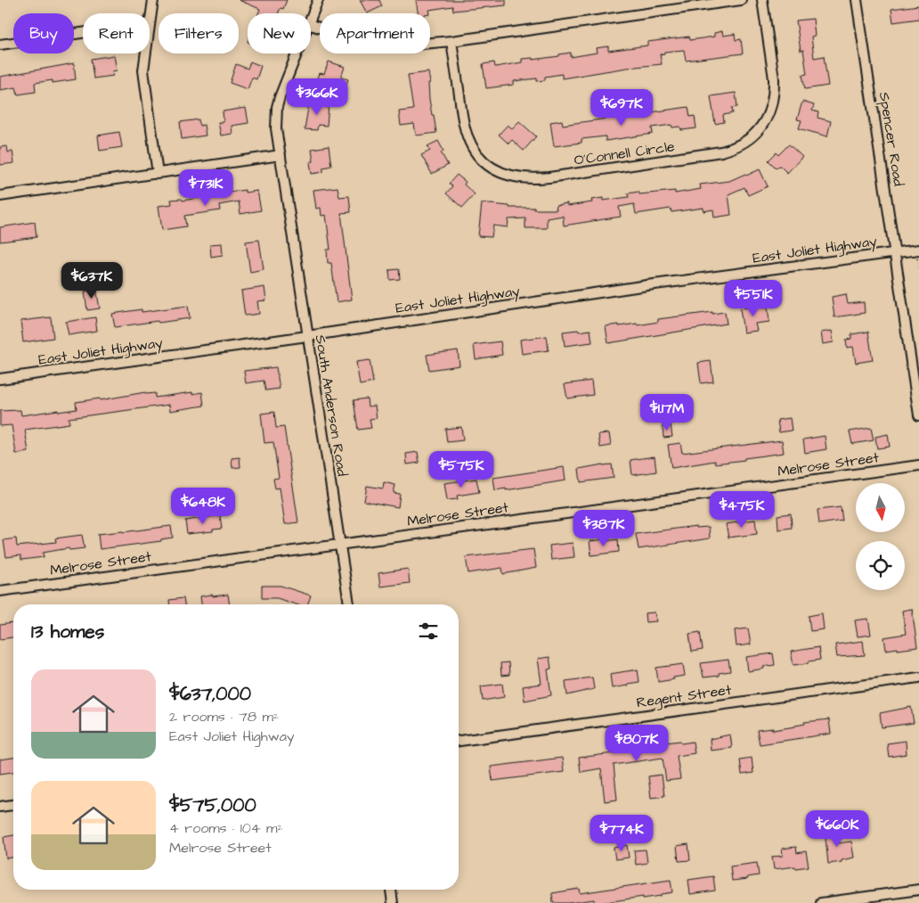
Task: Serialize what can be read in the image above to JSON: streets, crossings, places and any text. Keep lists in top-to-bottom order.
{
  "streets": {
    "street": [
      "Spencer Road",
      "O'Connell Circle",
      "East Joliet Highway",
      "South Anderson Road",
      "Melrose Street",
      "Regent Street"
    ]
  },
  "crossings": [
    ["Spencer Road", "East Joliet Highway"],
    ["East Joliet Highway", "South Anderson Road"],
    ["South Anderson Road", "Melrose Street"]
  ],
  "north": "bottom",
  "page": {
    "chip": [
      "Buy",
      "Rent",
      "Filters",
      "New",
      "Apartment"
    ],
    "price": [
      "$366K",
      "$697K",
      "$731K",
      "$637K",
      "$551K",
      "$1.17M",
      "$575K",
      "$648K",
      "$475K",
      "$387K",
      "$807K",
      "$660K",
      "$774K"
    ],
    "heading": "13 homes",
    "list": [
      {
        "name": "$637,000",
        "note": "2 rooms · 78 m² · East Joliet Highway"
      },
      {
        "name": "$575,000",
        "note": "4 rooms · 104 m² · Melrose Street"
      }
    ]
  }
}
